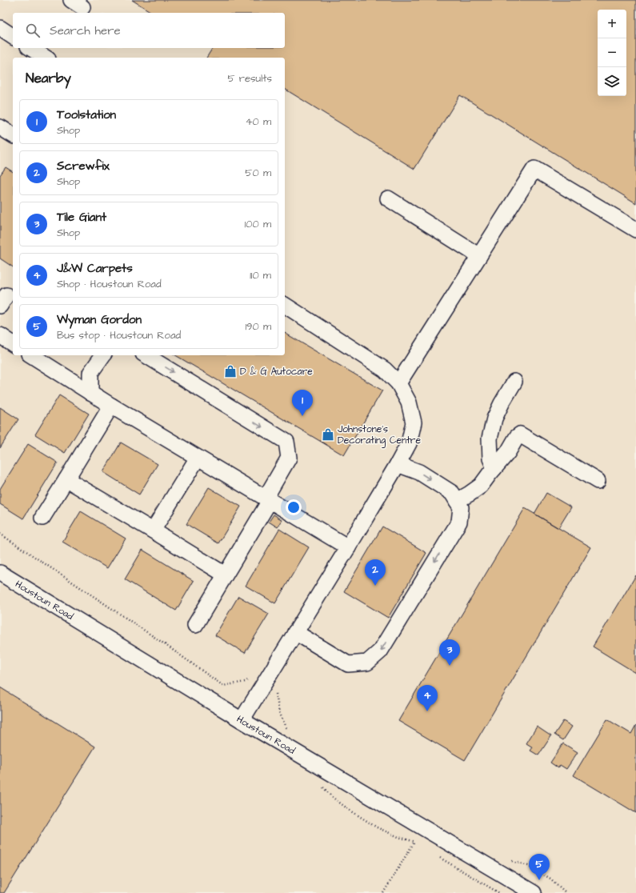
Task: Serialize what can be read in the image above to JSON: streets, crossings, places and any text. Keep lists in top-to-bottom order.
{
  "streets": {
    "street": ["Houstoun Road"]
  },
  "places": {
    "shop": ["D & G Autocare", "Johnstone's Decorating Centre"]
  },
  "page": {
    "map_buttons": ["+", "−"],
    "search": "Search here",
    "heading": ["Nearby", "5 results"],
    "list": [
      {
        "mark": "1",
        "name": "Toolstation",
        "note": "Shop",
        "value": "40 m"
      },
      {
        "mark": "2",
        "name": "Screwfix",
        "note": "Shop",
        "value": "50 m"
      },
      {
        "mark": "3",
        "name": "Tile Giant",
        "note": "Shop",
        "value": "100 m"
      },
      {
        "mark": "4",
        "name": "J&W Carpets",
        "note": "Shop · Houstoun Road",
        "value": "110 m"
      },
      {
        "mark": "5",
        "name": "Wyman Gordon",
        "note": "Bus stop · Houstoun Road",
        "value": "190 m"
      }
    ],
    "pins": [
      "1",
      "2",
      "3",
      "4",
      "5"
    ]
  }
}
